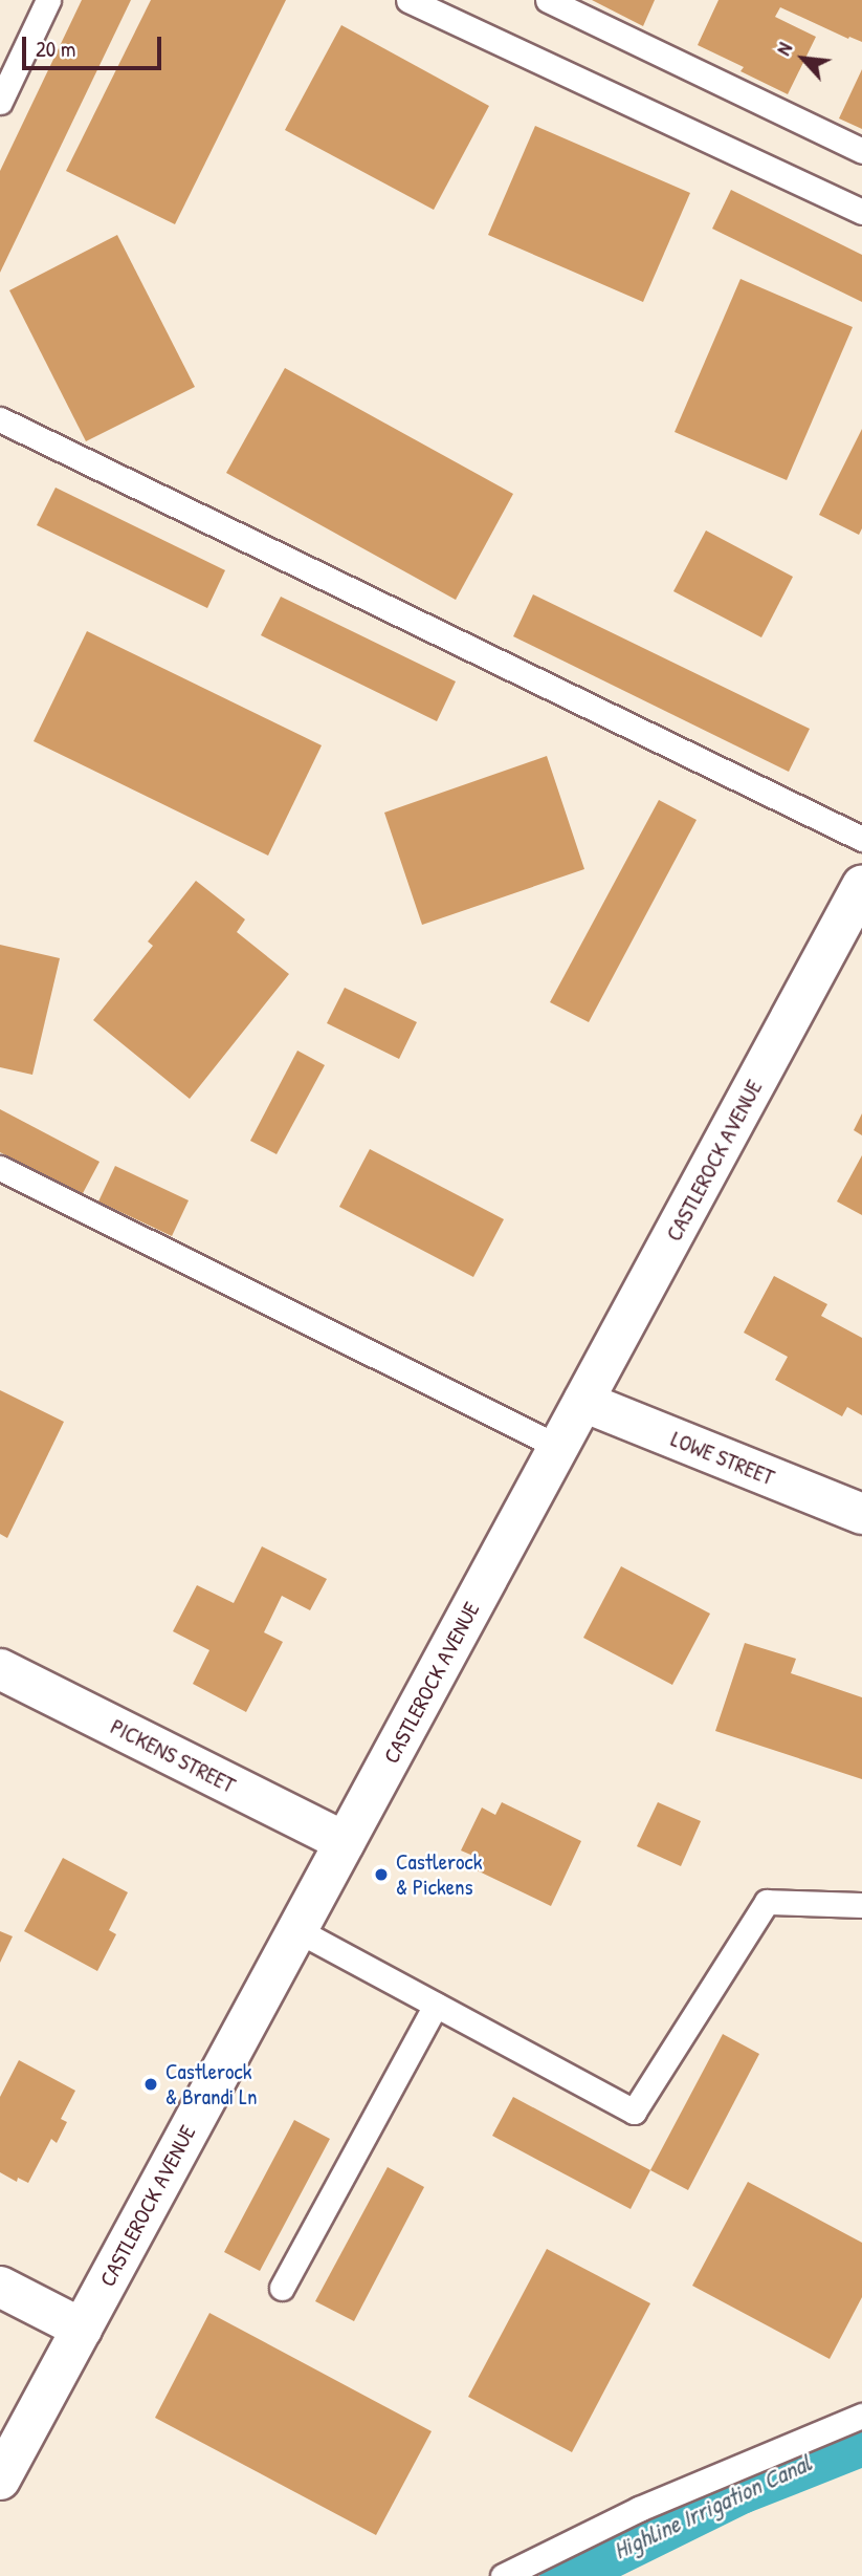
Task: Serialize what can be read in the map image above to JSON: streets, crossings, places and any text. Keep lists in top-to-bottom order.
{
  "streets": {
    "street": ["CASTLEROCK AVENUE", "LOWE STREET", "PICKENS STREET"]
  },
  "crossings": [
    ["CASTLEROCK AVENUE", "LOWE STREET"],
    ["CASTLEROCK AVENUE", "PICKENS STREET"]
  ],
  "water": ["Highline Irrigation Canal"],
  "places": ["Castlerock & Pickens", "Castlerock & Brandi Ln"],
  "scale_bar": "20 m",
  "north": "top left"
}
